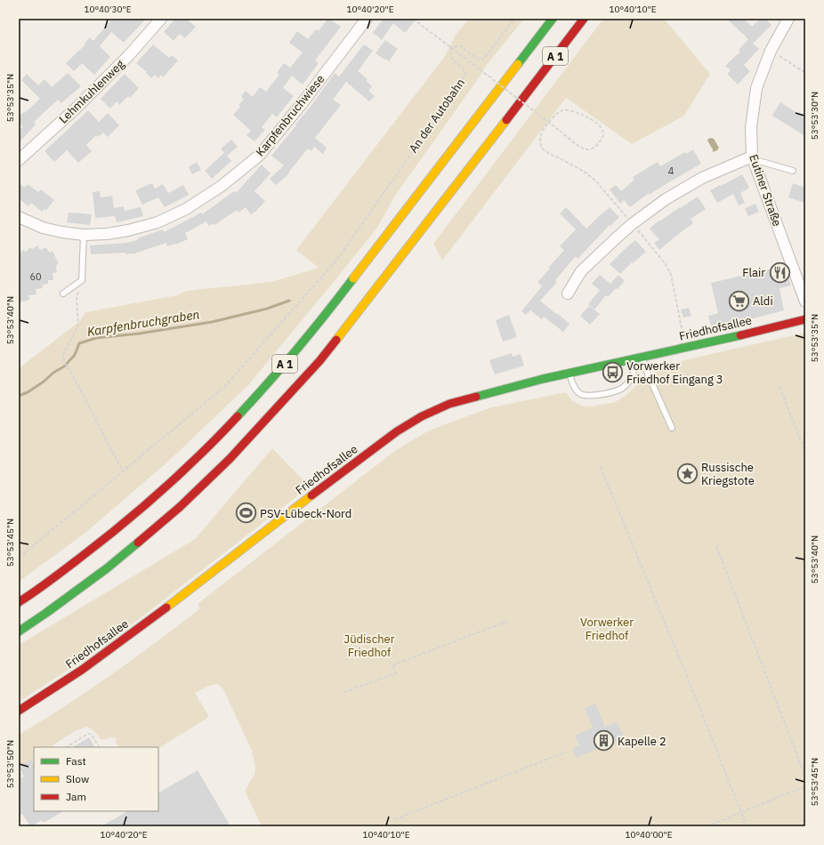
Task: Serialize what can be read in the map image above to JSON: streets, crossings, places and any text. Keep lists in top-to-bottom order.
{
  "streets": {
    "main road": ["A 1", "Friedhofsallee"],
    "street": ["Lehmkuhlenweg", "Karpfenbruchwiese", "Eutiner Straße"],
    "path": ["An der Autobahn"]
  },
  "water": ["Karpfenbruchgraben"],
  "parks": ["Vorwerker Friedhof", "Jüdischer Friedhof"],
  "places": {
    "restaurant": ["Flair"],
    "supermarket": ["Aldi"],
    "bus stop": ["Vorwerker Friedhof Eingang 3"],
    "place": ["Russische Kriegstote"],
    "sports": ["PSV-Lübeck-Nord"],
    "building": ["Kapelle 2"]
  },
  "house_numbers": ["4", "60"],
  "legend": ["Fast", "Slow", "Jam"],
  "coordinates": [
    "10°40'30\"E",
    "10°40'20\"E",
    "10°40'10\"E",
    "53°53'35\"N",
    "53°53'30\"N",
    "53°53'40\"N",
    "53°53'45\"N",
    "53°53'50\"N",
    "10°40'00\"E"
  ]
}
